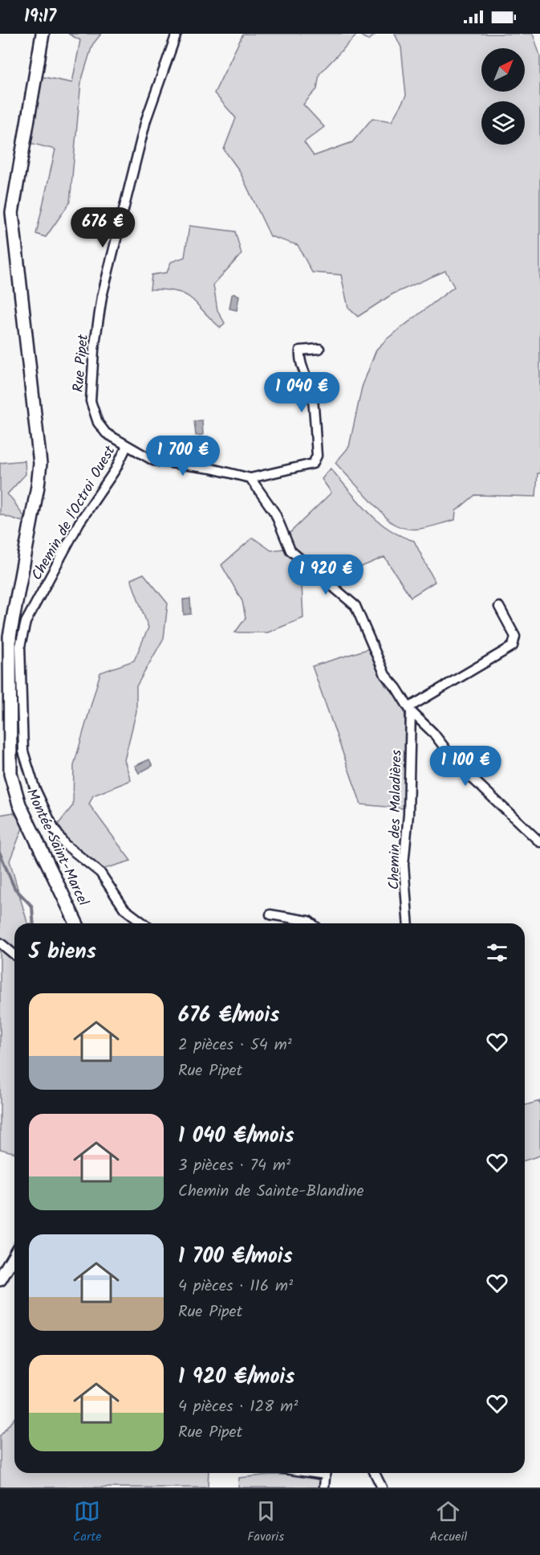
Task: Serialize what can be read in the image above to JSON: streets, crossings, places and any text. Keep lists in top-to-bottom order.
{
  "streets": {
    "main road": ["Montée Saint-Marcel"],
    "street": ["Rue Pipet", "Chemin de l'Octroi Ouest", "Chemin des Maladières"]
  },
  "crossings": [
    ["Rue Pipet", "Chemin de l'Octroi Ouest"],
    ["Chemin de l'Octroi Ouest", "Montée Saint-Marcel"]
  ],
  "north": "top right",
  "page": {
    "status": "19:17",
    "price": [
      "676 €",
      "1 040 €",
      "1 700 €",
      "1 920 €",
      "1 100 €"
    ],
    "heading": "5 biens",
    "list": [
      {
        "name": "676 €/mois",
        "note": "2 pièces · 54 m² · Rue Pipet"
      },
      {
        "name": "1 040 €/mois",
        "note": "3 pièces · 74 m² · Chemin de Sainte-Blandine"
      },
      {
        "name": "1 700 €/mois",
        "note": "4 pièces · 116 m² · Rue Pipet"
      },
      {
        "name": "1 920 €/mois",
        "note": "4 pièces · 128 m² · Rue Pipet"
      }
    ],
    "tabs": ["Carte", "Favoris", "Accueil"]
  }
}
